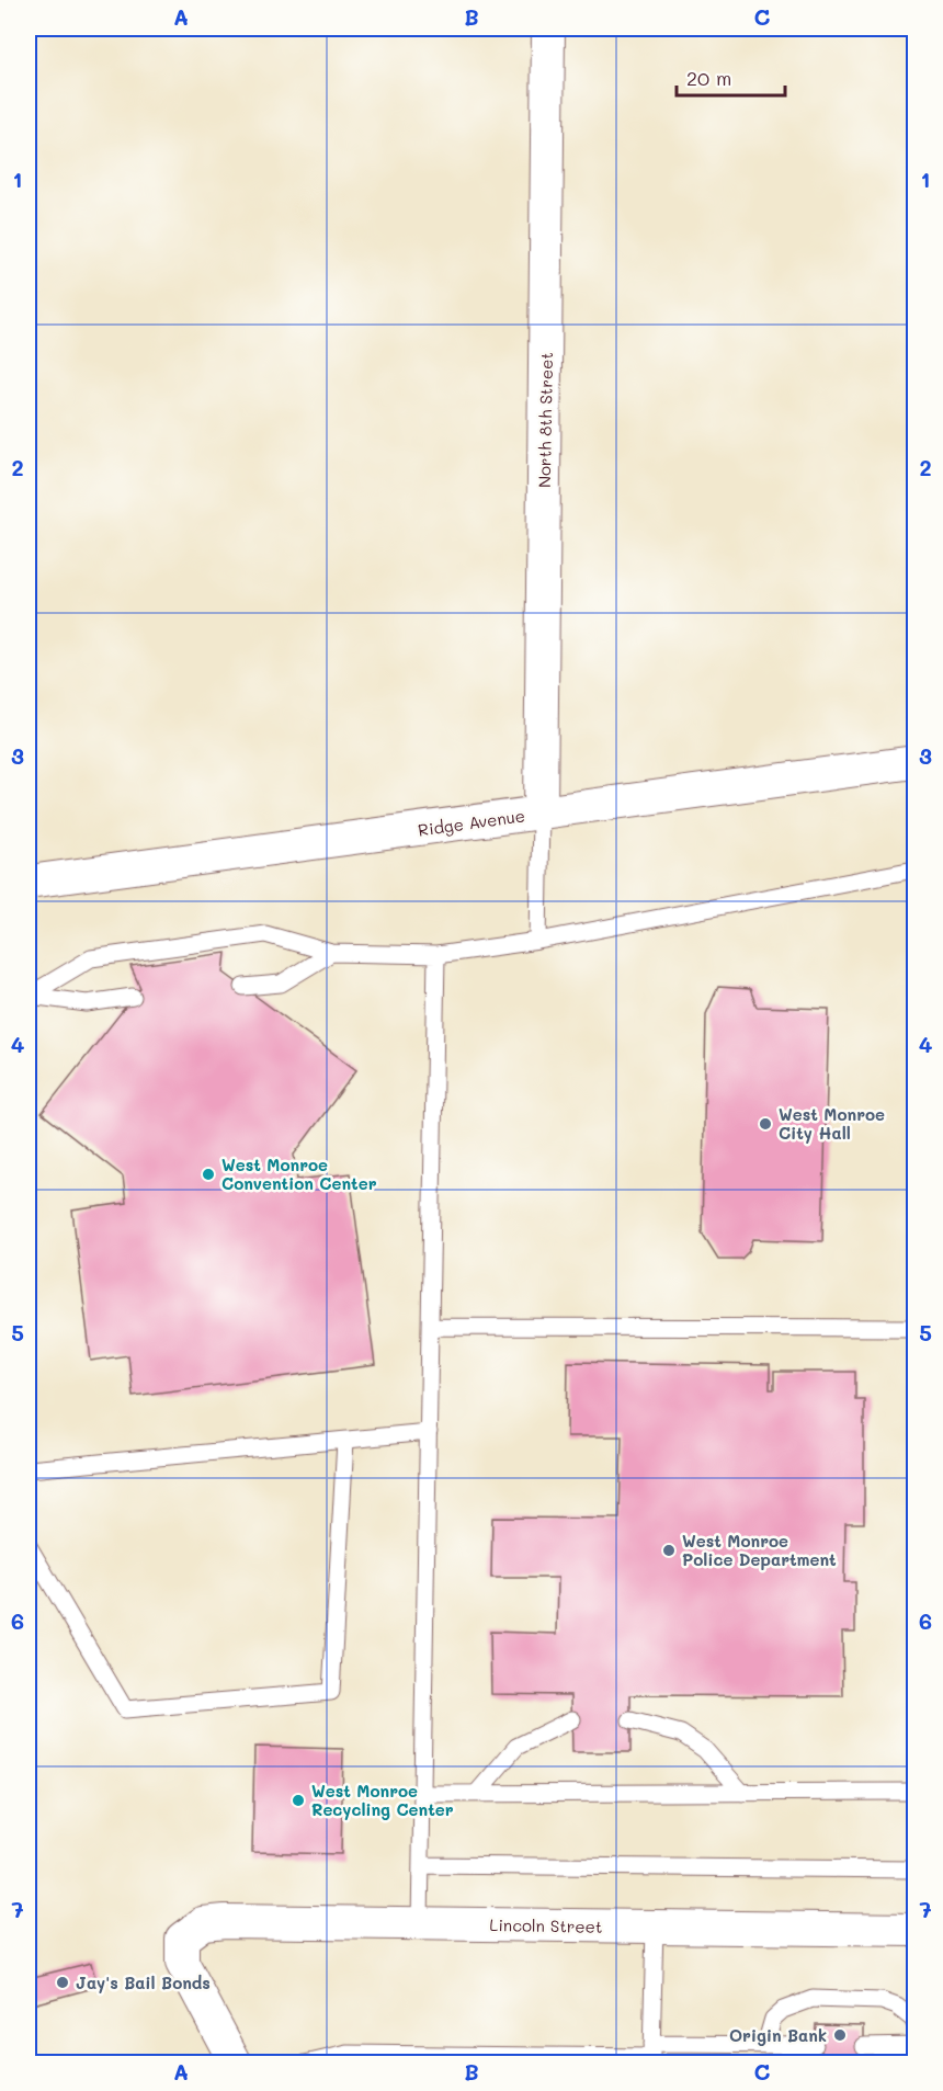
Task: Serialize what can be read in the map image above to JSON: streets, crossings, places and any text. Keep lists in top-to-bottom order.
{
  "streets": {
    "street": ["North 8th Street", "Ridge Avenue", "Lincoln Street"]
  },
  "crossings": [
    ["North 8th Street", "Ridge Avenue"]
  ],
  "places": [
    "West Monroe City Hall",
    "West Monroe Convention Center",
    "West Monroe Police Department",
    "West Monroe Recycling Center",
    "Jay's Bail Bonds",
    "Origin Bank"
  ],
  "scale_bar": "20 m",
  "grid": {
    "columns": ["A", "B", "C"],
    "rows": [
      "1",
      "2",
      "3",
      "4",
      "5",
      "6",
      "7"
    ]
  }
}
